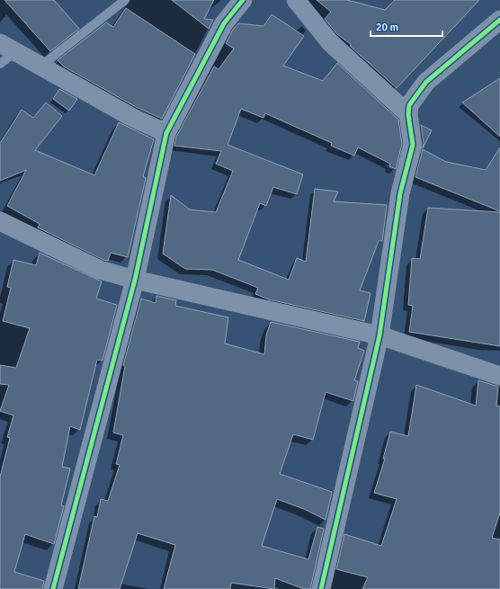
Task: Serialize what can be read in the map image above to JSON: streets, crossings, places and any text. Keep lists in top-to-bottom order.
{
  "scale_bar": "20 m"
}
